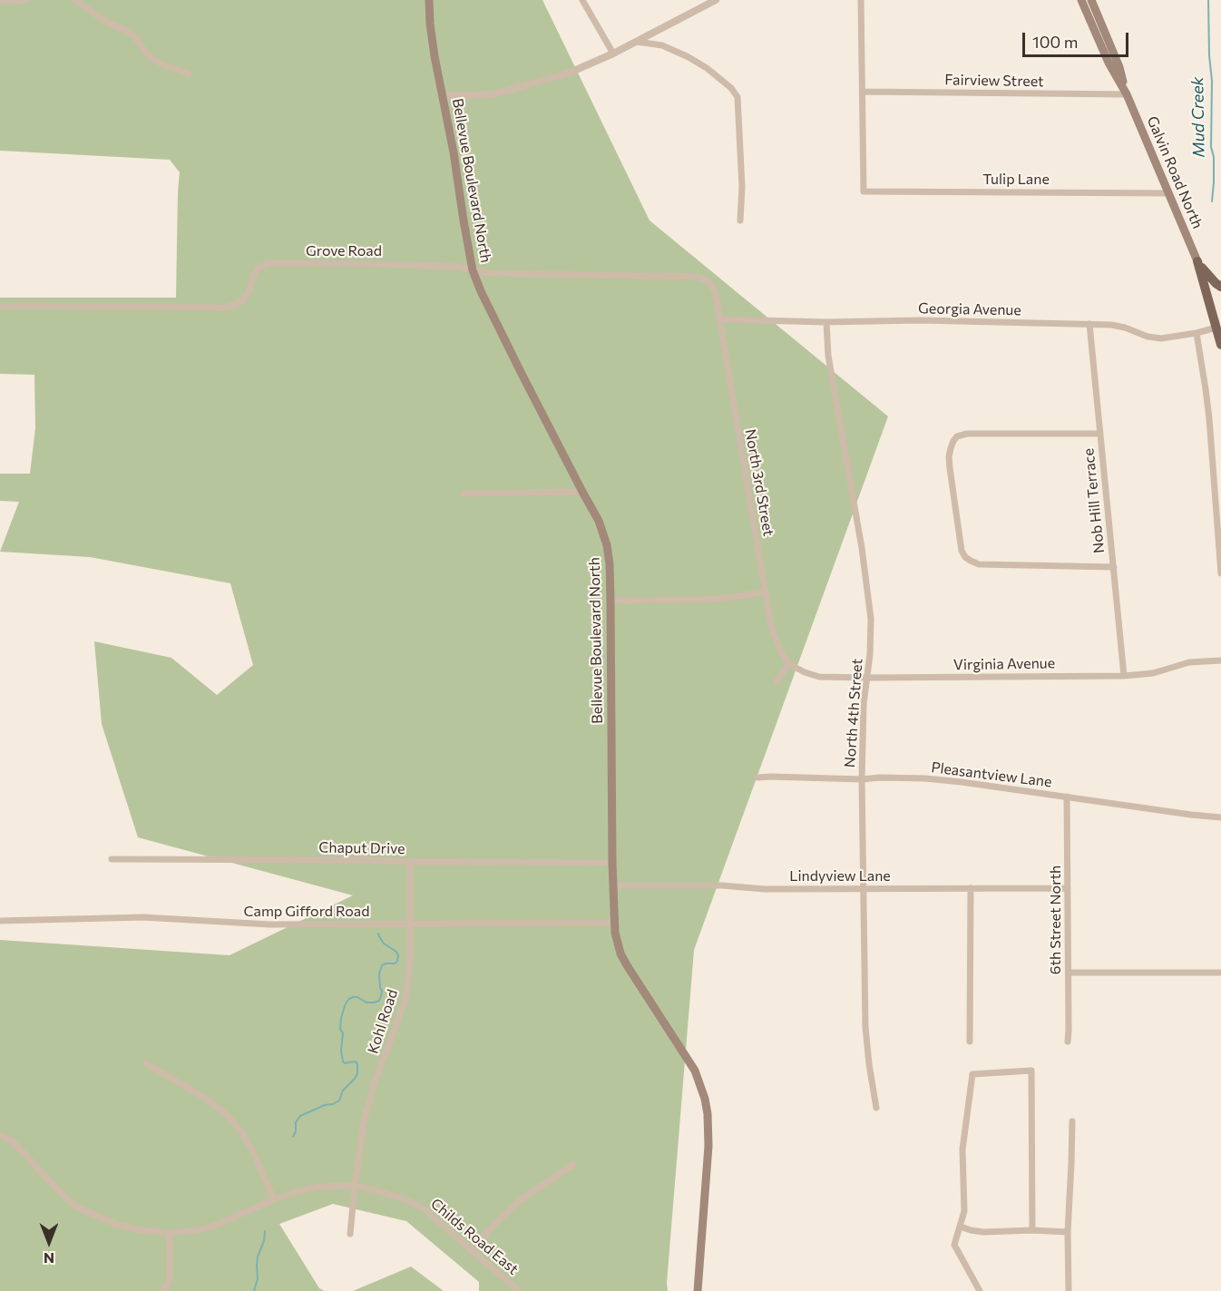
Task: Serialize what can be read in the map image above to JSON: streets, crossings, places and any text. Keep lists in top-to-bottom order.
{
  "streets": {
    "main road": ["Galvin Road North", "Bellevue Boulevard North"],
    "street": [
      "Fairview Street",
      "Tulip Lane",
      "Grove Road",
      "Georgia Avenue",
      "North 3rd Street",
      "Nob Hill Terrace",
      "Virginia Avenue",
      "North 4th Street",
      "Pleasantview Lane",
      "Chaput Drive",
      "Lindyview Lane",
      "Camp Gifford Road",
      "6th Street North",
      "Kohl Road",
      "Childs Road East"
    ]
  },
  "crossings": [
    ["Fairview Street", "Galvin Road North"],
    ["Fairview Street", "Tulip Lane"],
    ["Galvin Road North", "Tulip Lane"],
    ["Bellevue Boulevard North", "Grove Road"],
    ["Bellevue Boulevard North", "Chaput Drive"],
    ["Bellevue Boulevard North", "Lindyview Lane"],
    ["Bellevue Boulevard North", "Camp Gifford Road"],
    ["Grove Road", "North 3rd Street"],
    ["Georgia Avenue", "North 3rd Street"],
    ["Georgia Avenue", "Nob Hill Terrace"],
    ["Georgia Avenue", "North 4th Street"],
    ["North 3rd Street", "Virginia Avenue"],
    ["Nob Hill Terrace", "Virginia Avenue"],
    ["Virginia Avenue", "North 4th Street"],
    ["North 4th Street", "Pleasantview Lane"],
    ["North 4th Street", "Lindyview Lane"],
    ["Pleasantview Lane", "6th Street North"],
    ["Chaput Drive", "Kohl Road"],
    ["Lindyview Lane", "6th Street North"],
    ["Camp Gifford Road", "Kohl Road"],
    ["Kohl Road", "Childs Road East"]
  ],
  "water": ["Mud Creek"],
  "scale_bar": "100 m",
  "north": "bottom"
}
